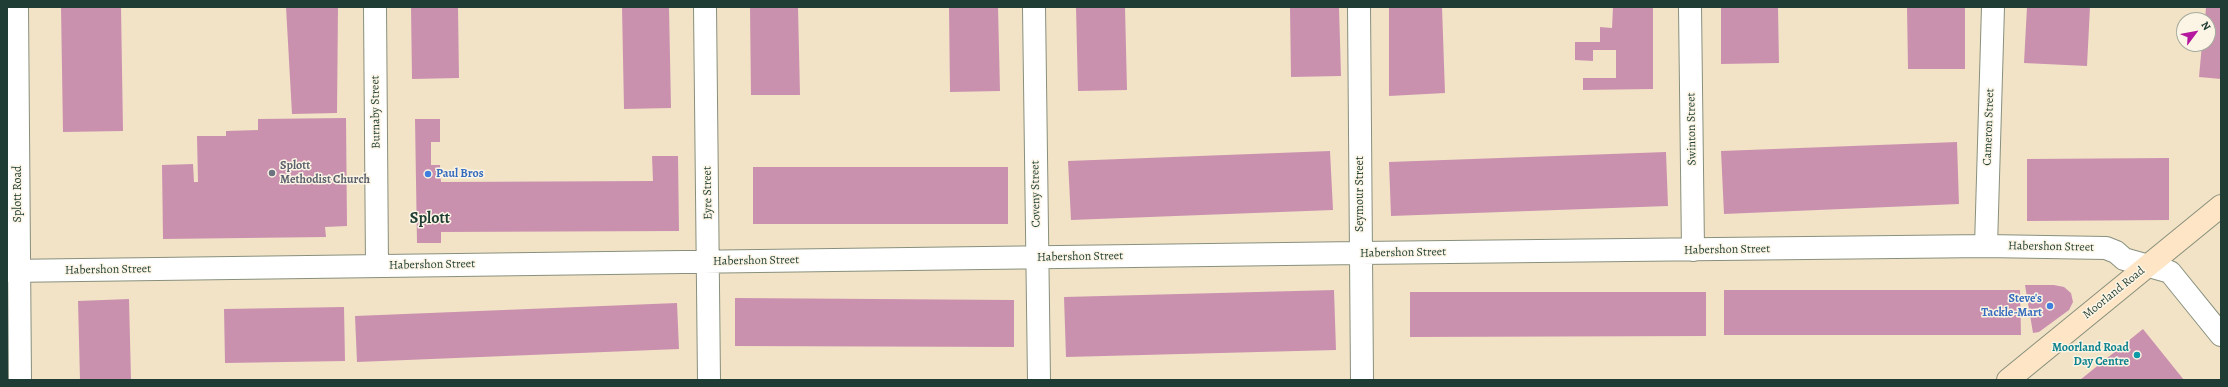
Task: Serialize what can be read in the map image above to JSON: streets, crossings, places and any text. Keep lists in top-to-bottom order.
{
  "streets": {
    "street": [
      "Burnaby Street",
      "Cameron Street",
      "Swinton Street",
      "Eyre Street",
      "Splott Road",
      "Coveny Street",
      "Seymour Street",
      "Habershon Street",
      "Moorland Road"
    ]
  },
  "crossings": [
    ["Burnaby Street", "Habershon Street"],
    ["Cameron Street", "Habershon Street"],
    ["Swinton Street", "Habershon Street"],
    ["Eyre Street", "Habershon Street"],
    ["Splott Road", "Habershon Street"],
    ["Coveny Street", "Habershon Street"],
    ["Seymour Street", "Habershon Street"],
    ["Habershon Street", "Moorland Road"]
  ],
  "districts": ["Splott"],
  "places": [
    "Splott Methodist Church",
    "Paul Bros",
    "Steve's Tackle-Mart",
    "Moorland Road Day Centre"
  ],
  "north": "top right"
}
